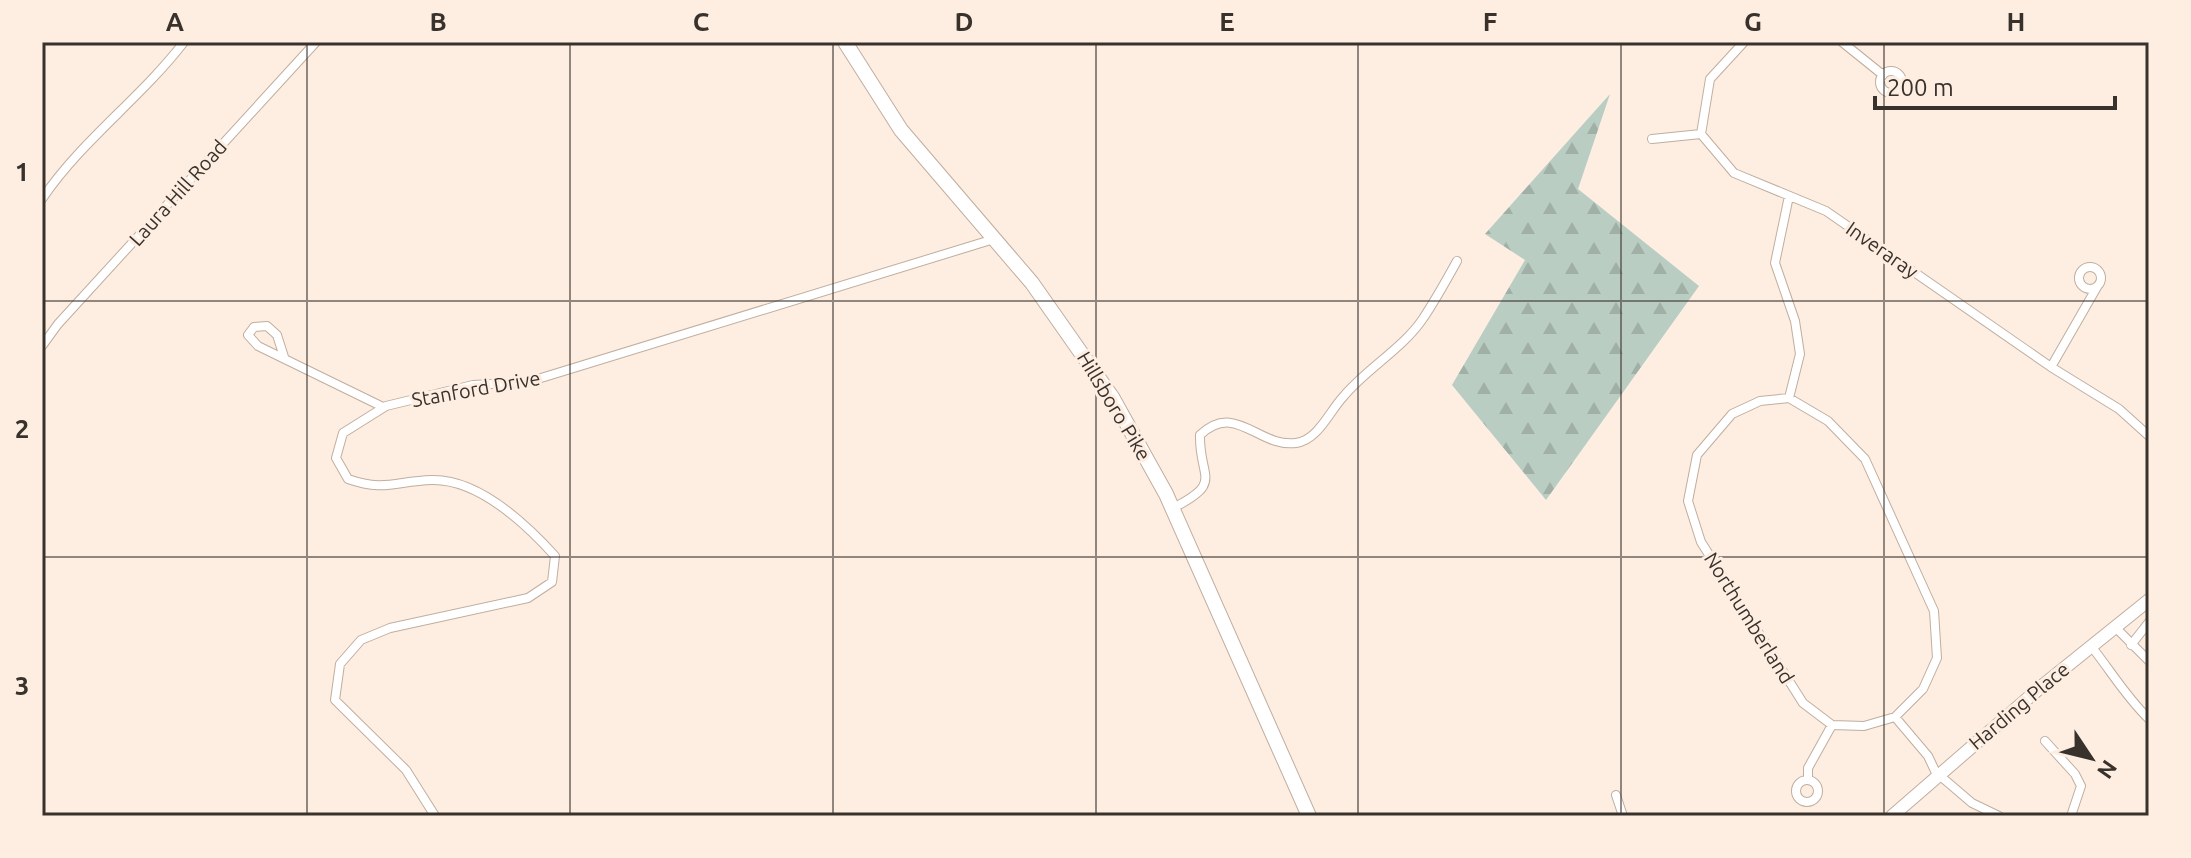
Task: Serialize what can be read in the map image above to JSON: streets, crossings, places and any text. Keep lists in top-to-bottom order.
{
  "streets": {
    "main road": ["Hillsboro Pike", "Harding Place"],
    "street": [
      "Laura Hill Road",
      "Inveraray",
      "Stanford Drive",
      "Northumberland"
    ]
  },
  "crossings": [
    ["Stanford Drive", "Hillsboro Pike"]
  ],
  "scale_bar": "200 m",
  "north": "bottom right",
  "grid": {
    "columns": [
      "A",
      "B",
      "C",
      "D",
      "E",
      "F",
      "G",
      "H"
    ],
    "rows": ["1", "2", "3"]
  }
}
